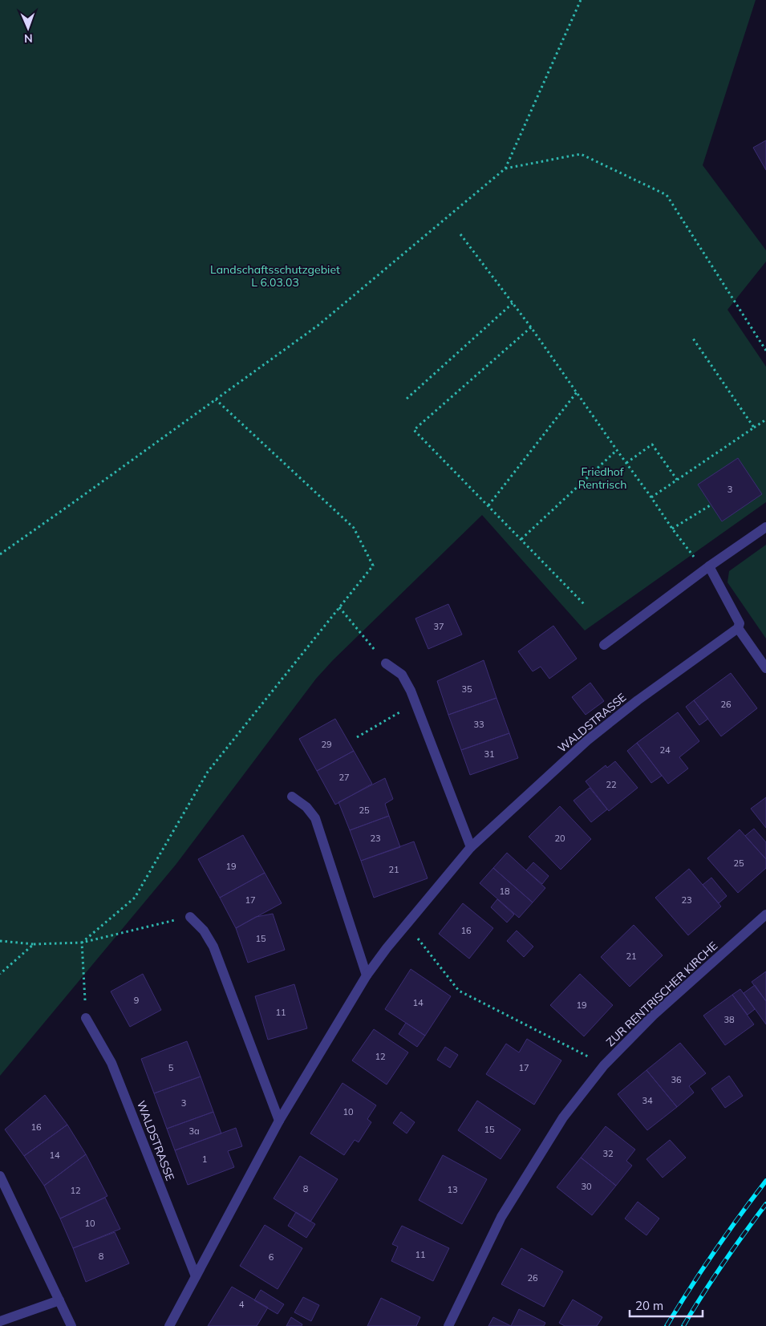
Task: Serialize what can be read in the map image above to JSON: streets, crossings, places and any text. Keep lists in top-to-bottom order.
{
  "streets": {
    "street": ["WALDSTRASSE", "ZUR RENTRISCHER KIRCHE"]
  },
  "parks": ["Landschaftsschutzgebiet L 6.03.03", "Friedhof Rentrisch"],
  "house_numbers": [
    "3",
    "37",
    "35",
    "26",
    "33",
    "29",
    "24",
    "31",
    "27",
    "22",
    "25",
    "23",
    "20",
    "25",
    "19",
    "21",
    "18",
    "17",
    "23",
    "16",
    "15",
    "21",
    "9",
    "14",
    "19",
    "11",
    "38",
    "12",
    "5",
    "17",
    "36",
    "34",
    "3",
    "10",
    "16",
    "15",
    "3a",
    "32",
    "14",
    "1",
    "30",
    "8",
    "13",
    "12",
    "10",
    "11",
    "8",
    "6",
    "26",
    "4"
  ],
  "scale_bar": "20 m",
  "north": "bottom"
}
